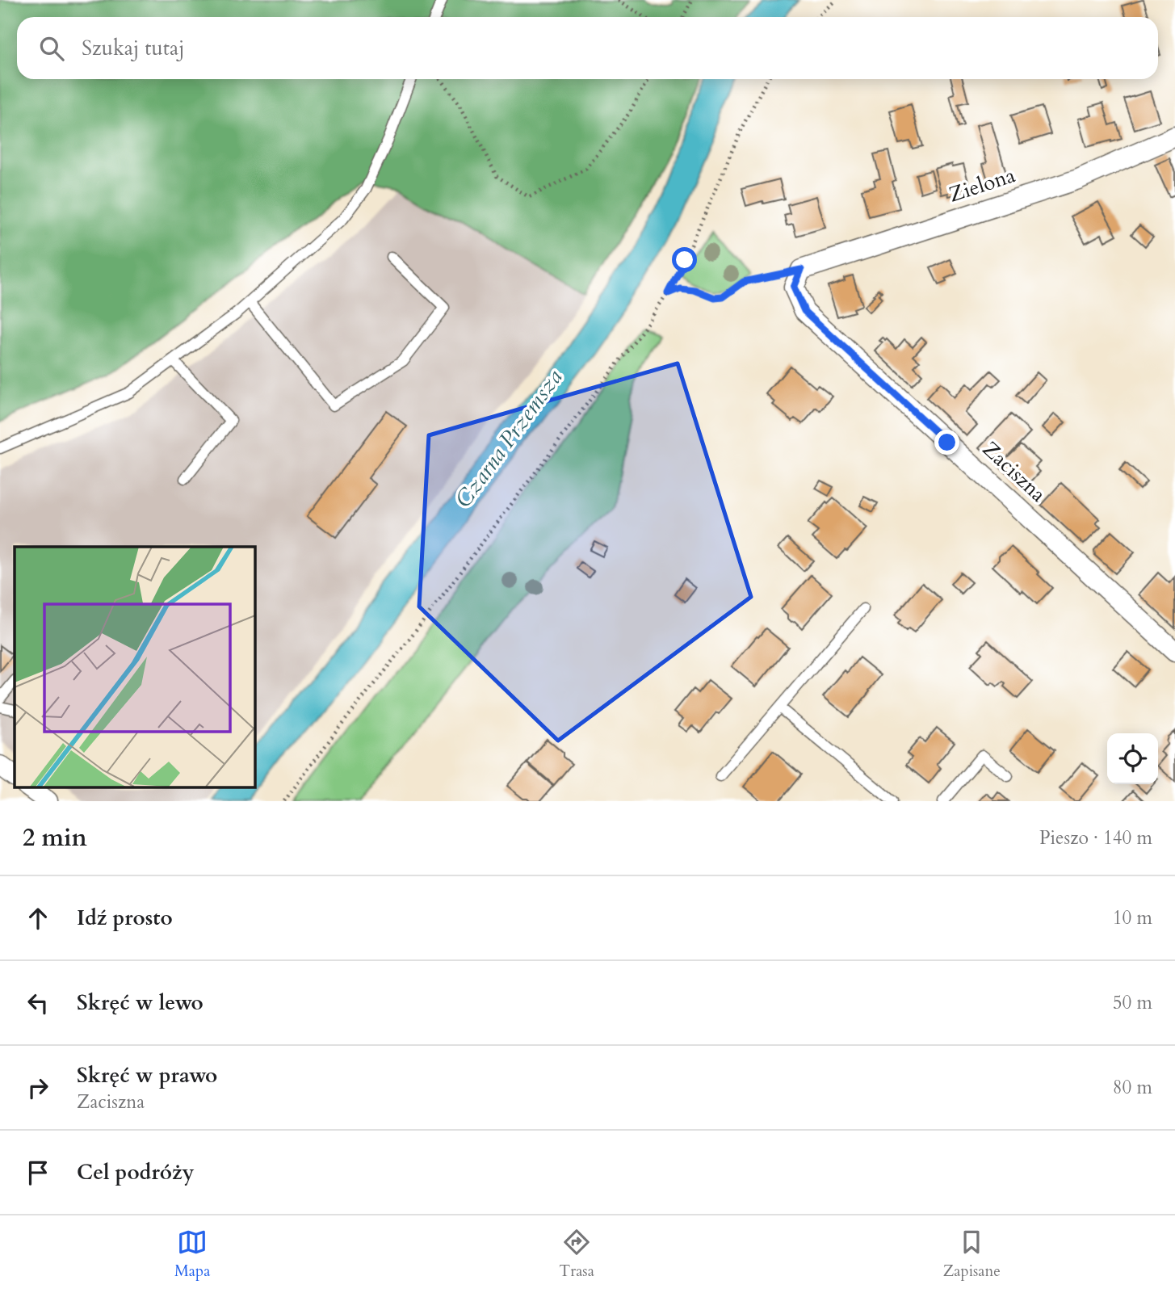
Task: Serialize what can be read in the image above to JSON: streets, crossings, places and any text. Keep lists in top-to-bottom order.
{
  "streets": {
    "street": ["Zielona", "Zaciszna"]
  },
  "crossings": [
    ["Zielona", "Zaciszna"]
  ],
  "water": ["Czarna Przemsza"],
  "page": {
    "search": "Szukaj tutaj",
    "heading": ["2 min", "Pieszo · 140 m"],
    "list": [
      ["Idź prosto", "10 m"],
      ["Skręć w lewo", "50 m"],
      ["Skręć w prawo", "Zaciszna", "80 m"],
      "Cel podróży"
    ],
    "nav": ["Mapa", "Trasa", "Zapisane"]
  }
}
